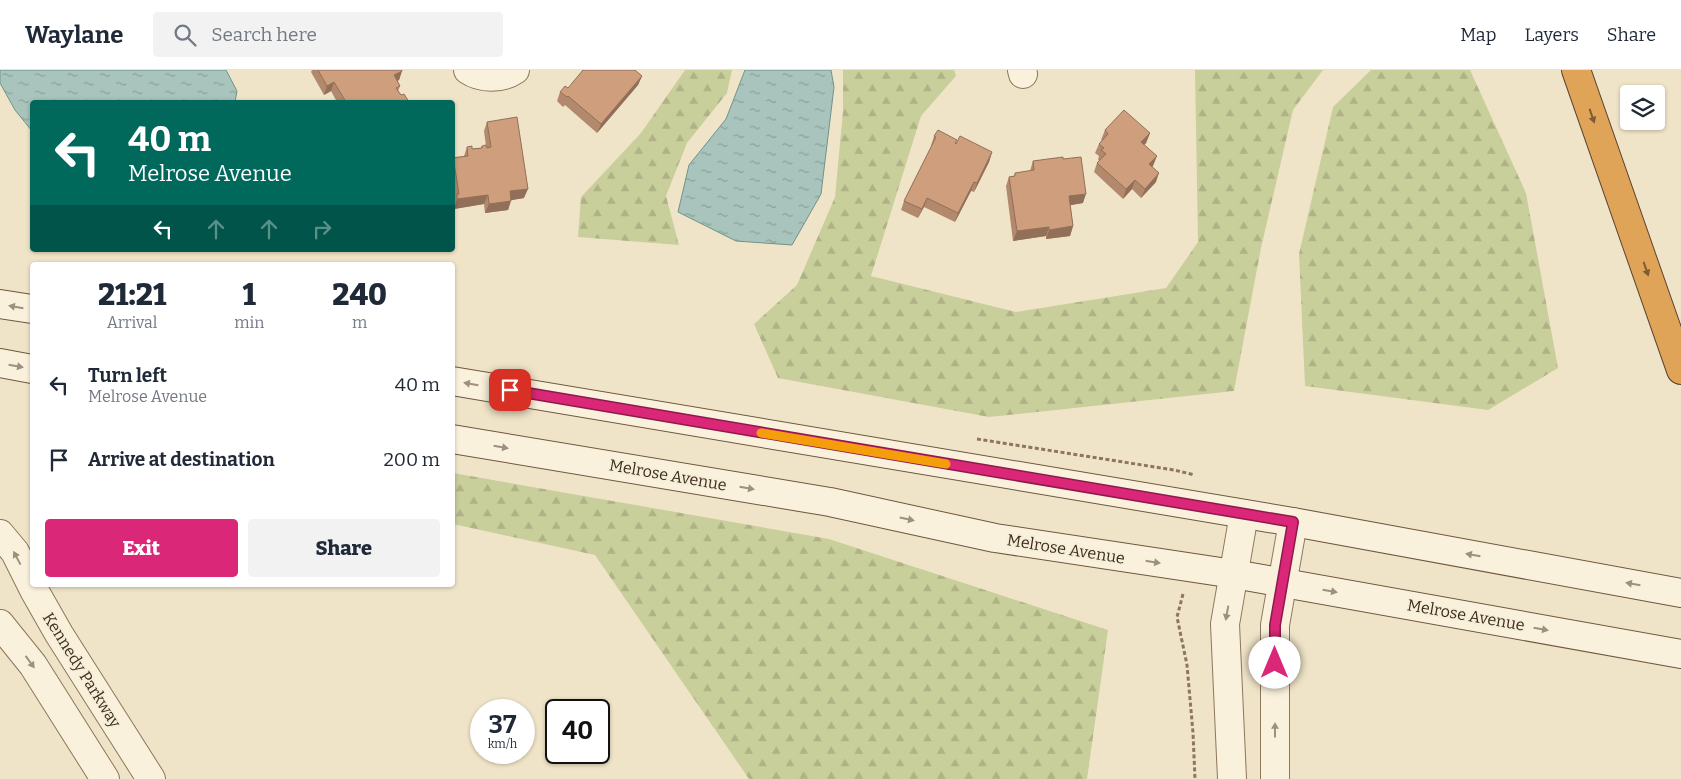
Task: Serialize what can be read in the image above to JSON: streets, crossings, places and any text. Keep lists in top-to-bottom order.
{
  "streets": {
    "main road": ["Melrose Avenue", "Kennedy Parkway"]
  },
  "page": {
    "header": "Waylane",
    "search": "Search here",
    "nav": ["Map", "Layers", "Share"],
    "turn": ["40 m", "Melrose Avenue"],
    "eta": [
      "21:21",
      "Arrival",
      "1",
      "min",
      "240",
      "m"
    ],
    "list": [
      {
        "name": "Turn left",
        "note": "Melrose Avenue",
        "value": "40 m"
      },
      {
        "name": "Arrive at destination",
        "value": "200 m"
      }
    ],
    "buttons": ["Exit", "Share"],
    "speed": "37 km/h",
    "limit": "40"
  }
}
